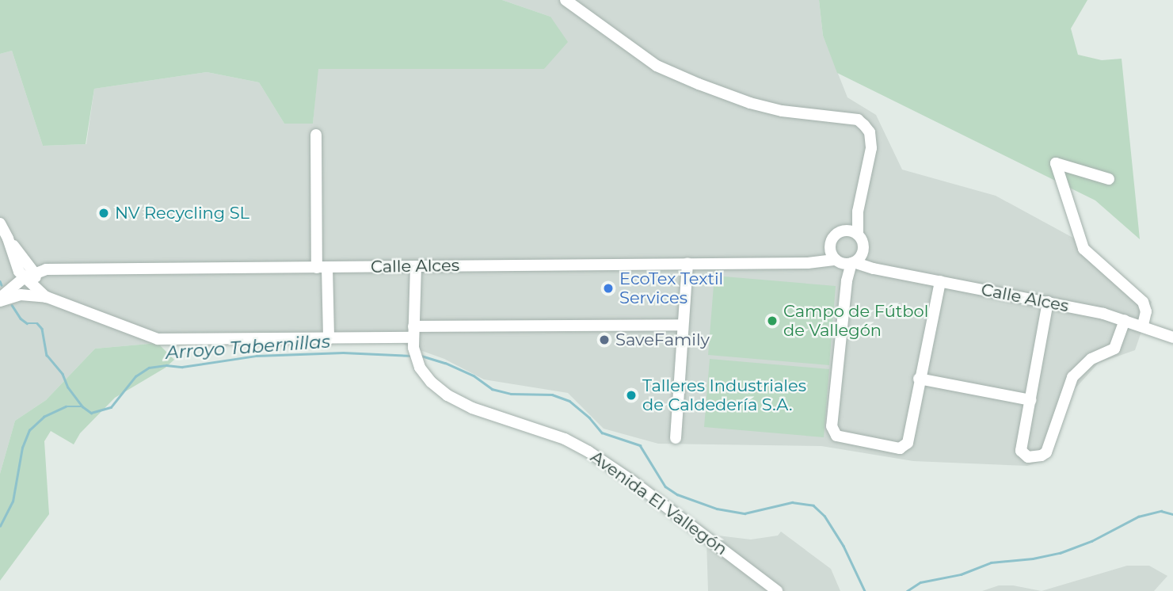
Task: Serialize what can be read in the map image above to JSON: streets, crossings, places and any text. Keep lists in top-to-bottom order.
{
  "streets": {
    "street": ["Calle Alces", "Avenida El Vallegón"]
  },
  "water": ["Arroyo Tabernillas"],
  "places": [
    "NV Recycling SL",
    "EcoTex Textil Services",
    "Campo de Fútbol de Vallegón",
    "SaveFamily",
    "Talleres Industriales de Caldedería S.A."
  ]
}
